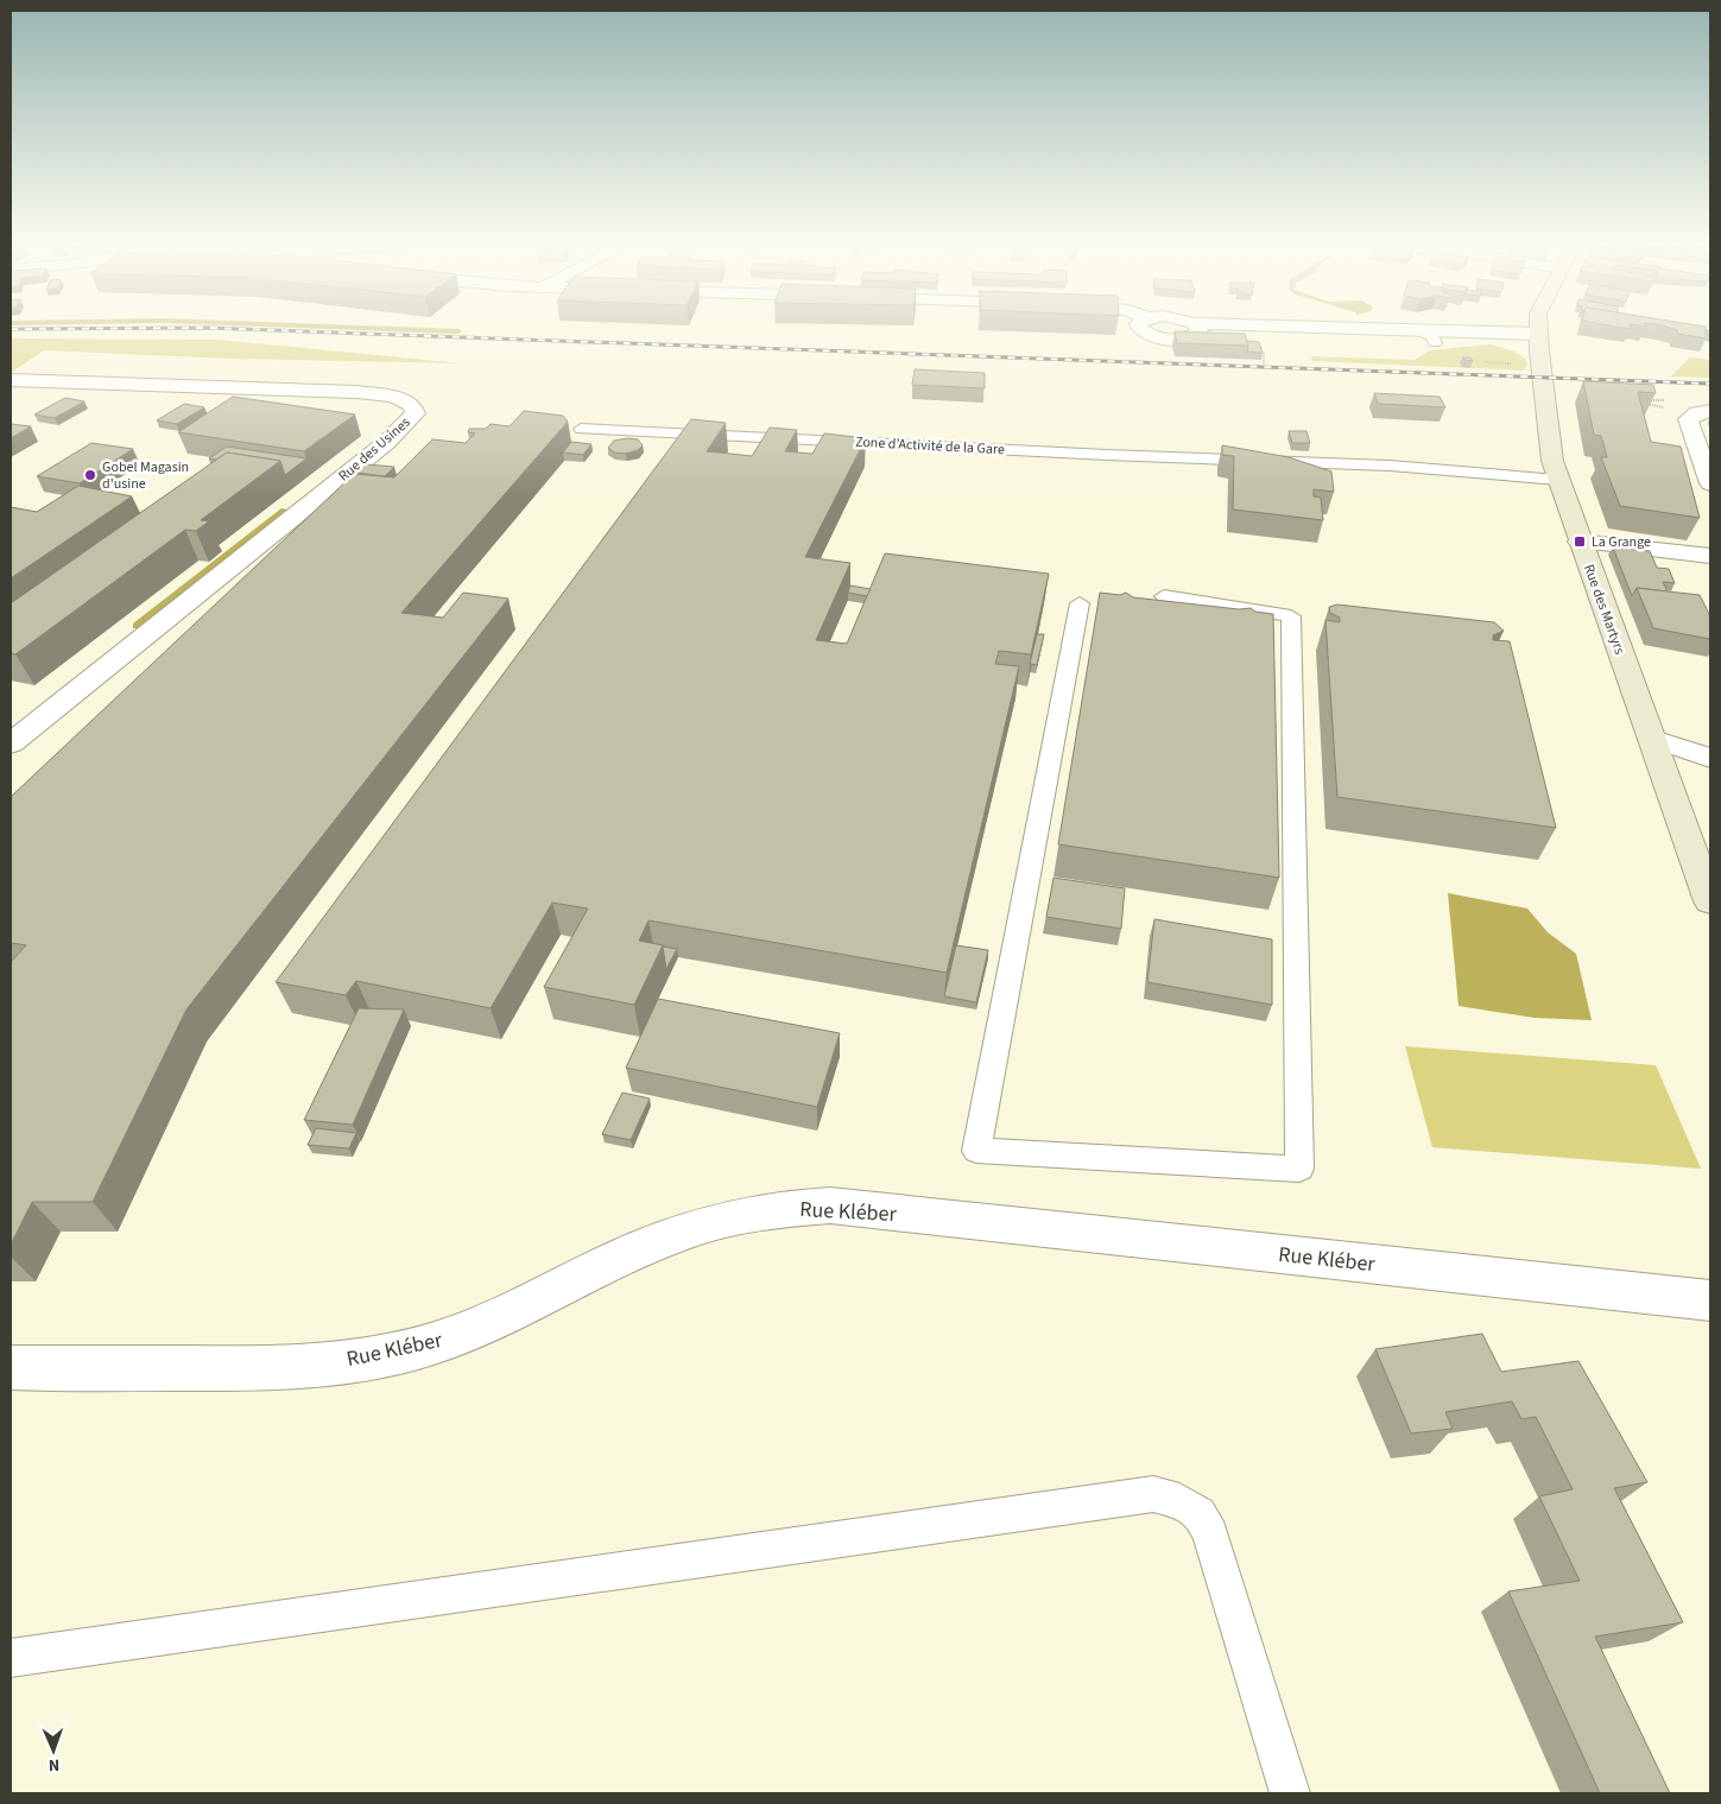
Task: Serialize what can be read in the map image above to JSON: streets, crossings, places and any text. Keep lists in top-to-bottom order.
{
  "streets": {
    "main road": ["Rue des Martyrs"],
    "street": ["Rue des Usines", "Rue Kléber"],
    "lane": ["Zone d’Activité de la Gare"]
  },
  "crossings": [
    ["Zone d’Activité de la Gare", "Rue des Martyrs"]
  ],
  "places": {
    "other": ["Gobel Magasin d'usine"],
    "transit": ["La Grange"]
  },
  "north": "bottom"
}
